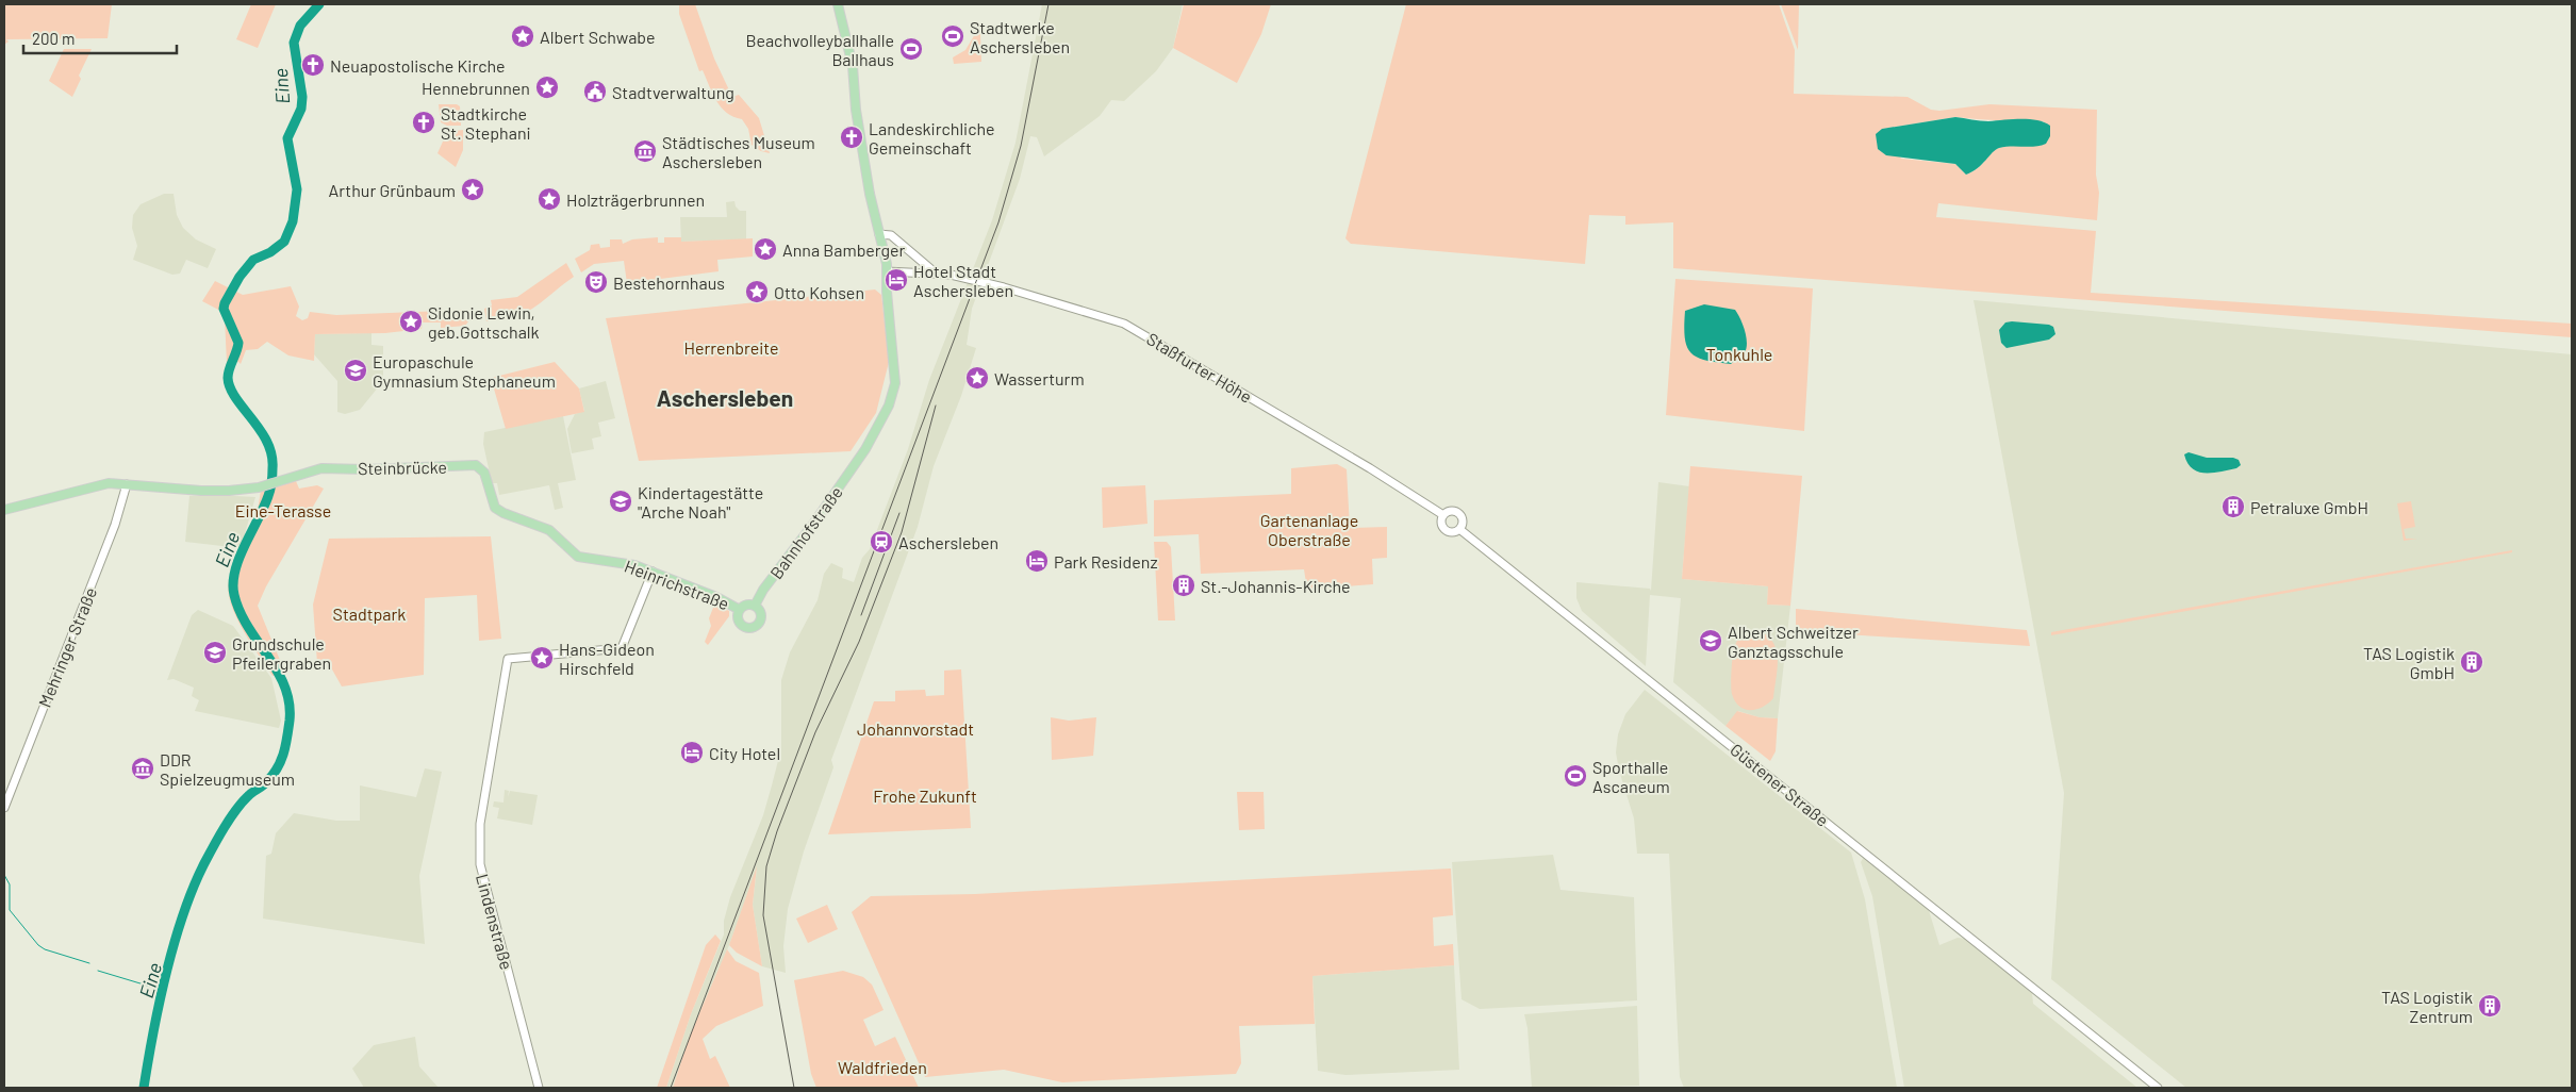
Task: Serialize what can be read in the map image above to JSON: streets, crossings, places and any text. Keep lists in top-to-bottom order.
{
  "streets": {
    "main road": [
      "Staßfurter Höhe",
      "Steinbrücke",
      "Bahnhofstraße",
      "Heinrichstraße",
      "Mehringer Straße",
      "Güstener Straße",
      "Lindenstraße"
    ]
  },
  "crossings": [
    ["Staßfurter Höhe", "Bahnhofstraße"],
    ["Staßfurter Höhe", "Güstener Straße"],
    ["Steinbrücke", "Heinrichstraße"],
    ["Steinbrücke", "Mehringer Straße"],
    ["Bahnhofstraße", "Heinrichstraße"],
    ["Heinrichstraße", "Lindenstraße"]
  ],
  "districts": ["Aschersleben"],
  "water": ["Eine"],
  "parks": [
    "Herrenbreite",
    "Tonkuhle",
    "Eine-Terasse",
    "Gartenanlage Oberstraße",
    "Stadtpark",
    "Johannvorstadt",
    "Frohe Zukunft",
    "Waldfrieden"
  ],
  "places": {
    "place": [
      "Albert Schwabe",
      "Hennebrunnen",
      "Arthur Grünbaum",
      "Holzträgerbrunnen",
      "Anna Bamberger",
      "Otto Kohsen",
      "Sidonie Lewin, geb.Gottschalk",
      "Wasserturm",
      "Hans-Gideon Hirschfeld"
    ],
    "sports": ["Stadtwerke Aschersleben", "Beachvolleyballhalle Ballhaus", "Sporthalle Ascaneum"],
    "church": ["Neuapostolische Kirche", "Stadtkirche St. Stephani", "Landeskirchliche Gemeinschaft"],
    "public building": ["Stadtverwaltung"],
    "museum": ["Städtisches Museum Aschersleben", "DDR Spielzeugmuseum"],
    "hotel": ["Hotel Stadt Aschersleben", "Park Residenz", "City Hotel"],
    "theatre": ["Bestehornhaus"],
    "school or university": [
      "Europaschule Gymnasium Stephaneum",
      "Kindertagestätte \"Arche Noah\"",
      "Albert Schweitzer Ganztagsschule",
      "Grundschule Pfeilergraben"
    ],
    "building": [
      "Petraluxe GmbH",
      "St.-Johannis-Kirche",
      "TAS Logistik GmbH",
      "TAS Logistik Zentrum"
    ],
    "station": ["Aschersleben"]
  },
  "scale_bar": "200 m"
}
